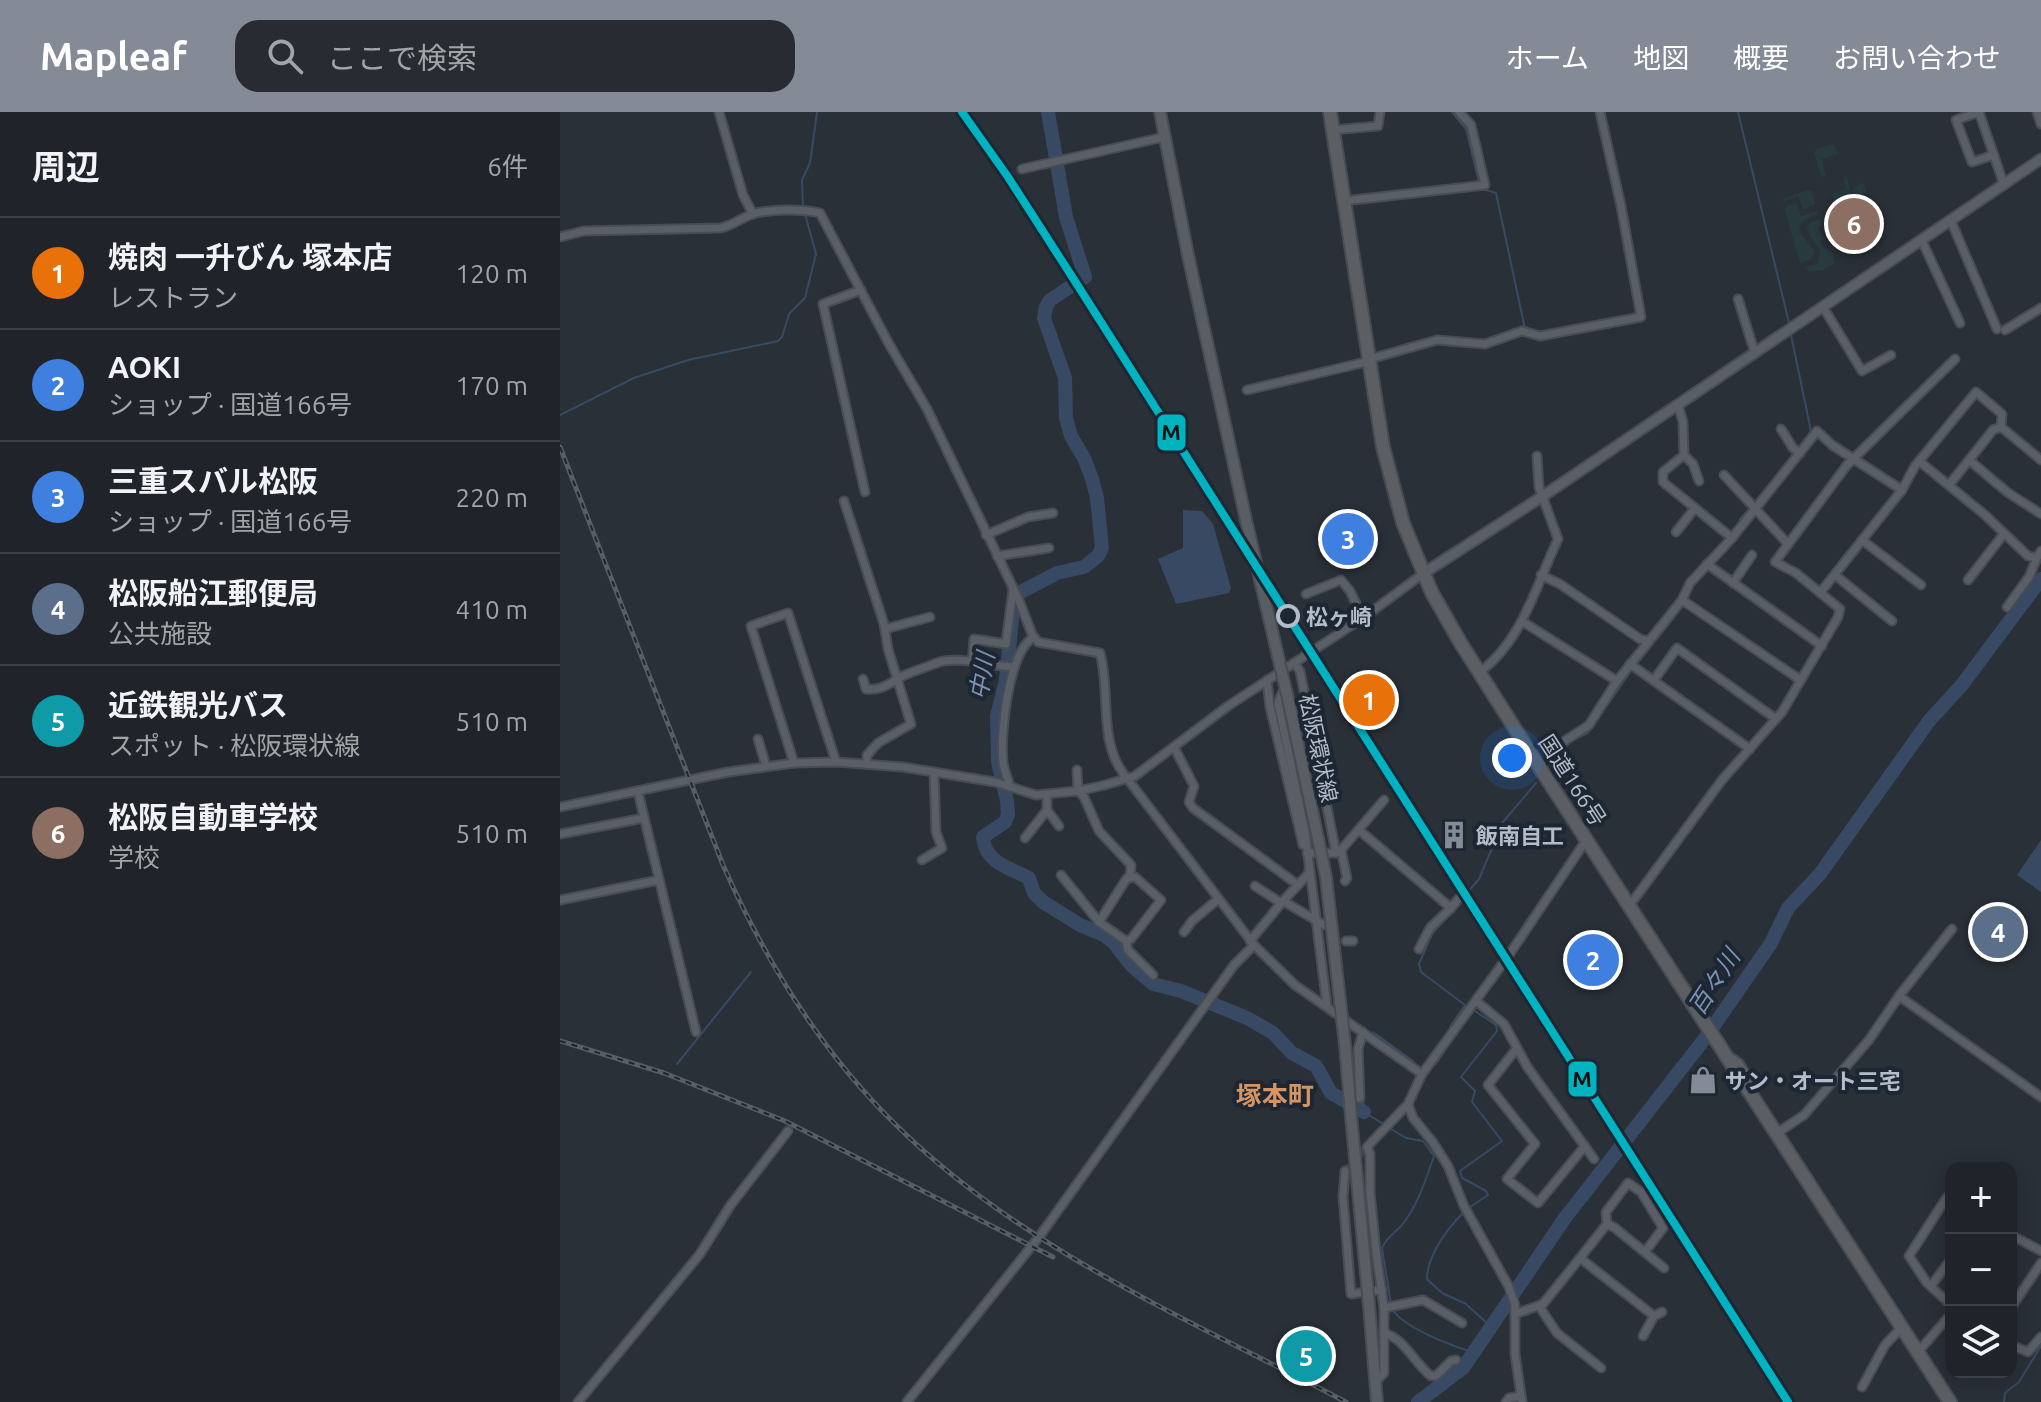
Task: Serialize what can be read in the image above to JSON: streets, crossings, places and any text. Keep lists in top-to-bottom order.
{
  "streets": {
    "highway": ["国道166号"],
    "main road": ["松阪環状線"]
  },
  "districts": ["塚本町"],
  "water": ["中川", "百々川"],
  "places": {
    "other": ["松ヶ崎"],
    "building": ["飯南自工"],
    "shop": ["サン・オート三宅"]
  },
  "lines": ["transit line M"],
  "page": {
    "header": "Mapleaf",
    "search": "ここで検索",
    "nav": [
      "ホーム",
      "地図",
      "概要",
      "お問い合わせ"
    ],
    "heading": ["周辺", "6件"],
    "pins": [
      "6",
      "3",
      "1",
      "4",
      "2",
      "5"
    ],
    "list": [
      {
        "mark": "1",
        "name": "焼肉 一升びん 塚本店",
        "note": "レストラン",
        "value": "120 m"
      },
      {
        "mark": "2",
        "name": "AOKI",
        "note": "ショップ · 国道166号",
        "value": "170 m"
      },
      {
        "mark": "3",
        "name": "三重スバル松阪",
        "note": "ショップ · 国道166号",
        "value": "220 m"
      },
      {
        "mark": "4",
        "name": "松阪船江郵便局",
        "note": "公共施設",
        "value": "410 m"
      },
      {
        "mark": "5",
        "name": "近鉄観光バス",
        "note": "スポット · 松阪環状線",
        "value": "510 m"
      },
      {
        "mark": "6",
        "name": "松阪自動車学校",
        "note": "学校",
        "value": "510 m"
      }
    ],
    "map_buttons": ["+", "−"]
  }
}
